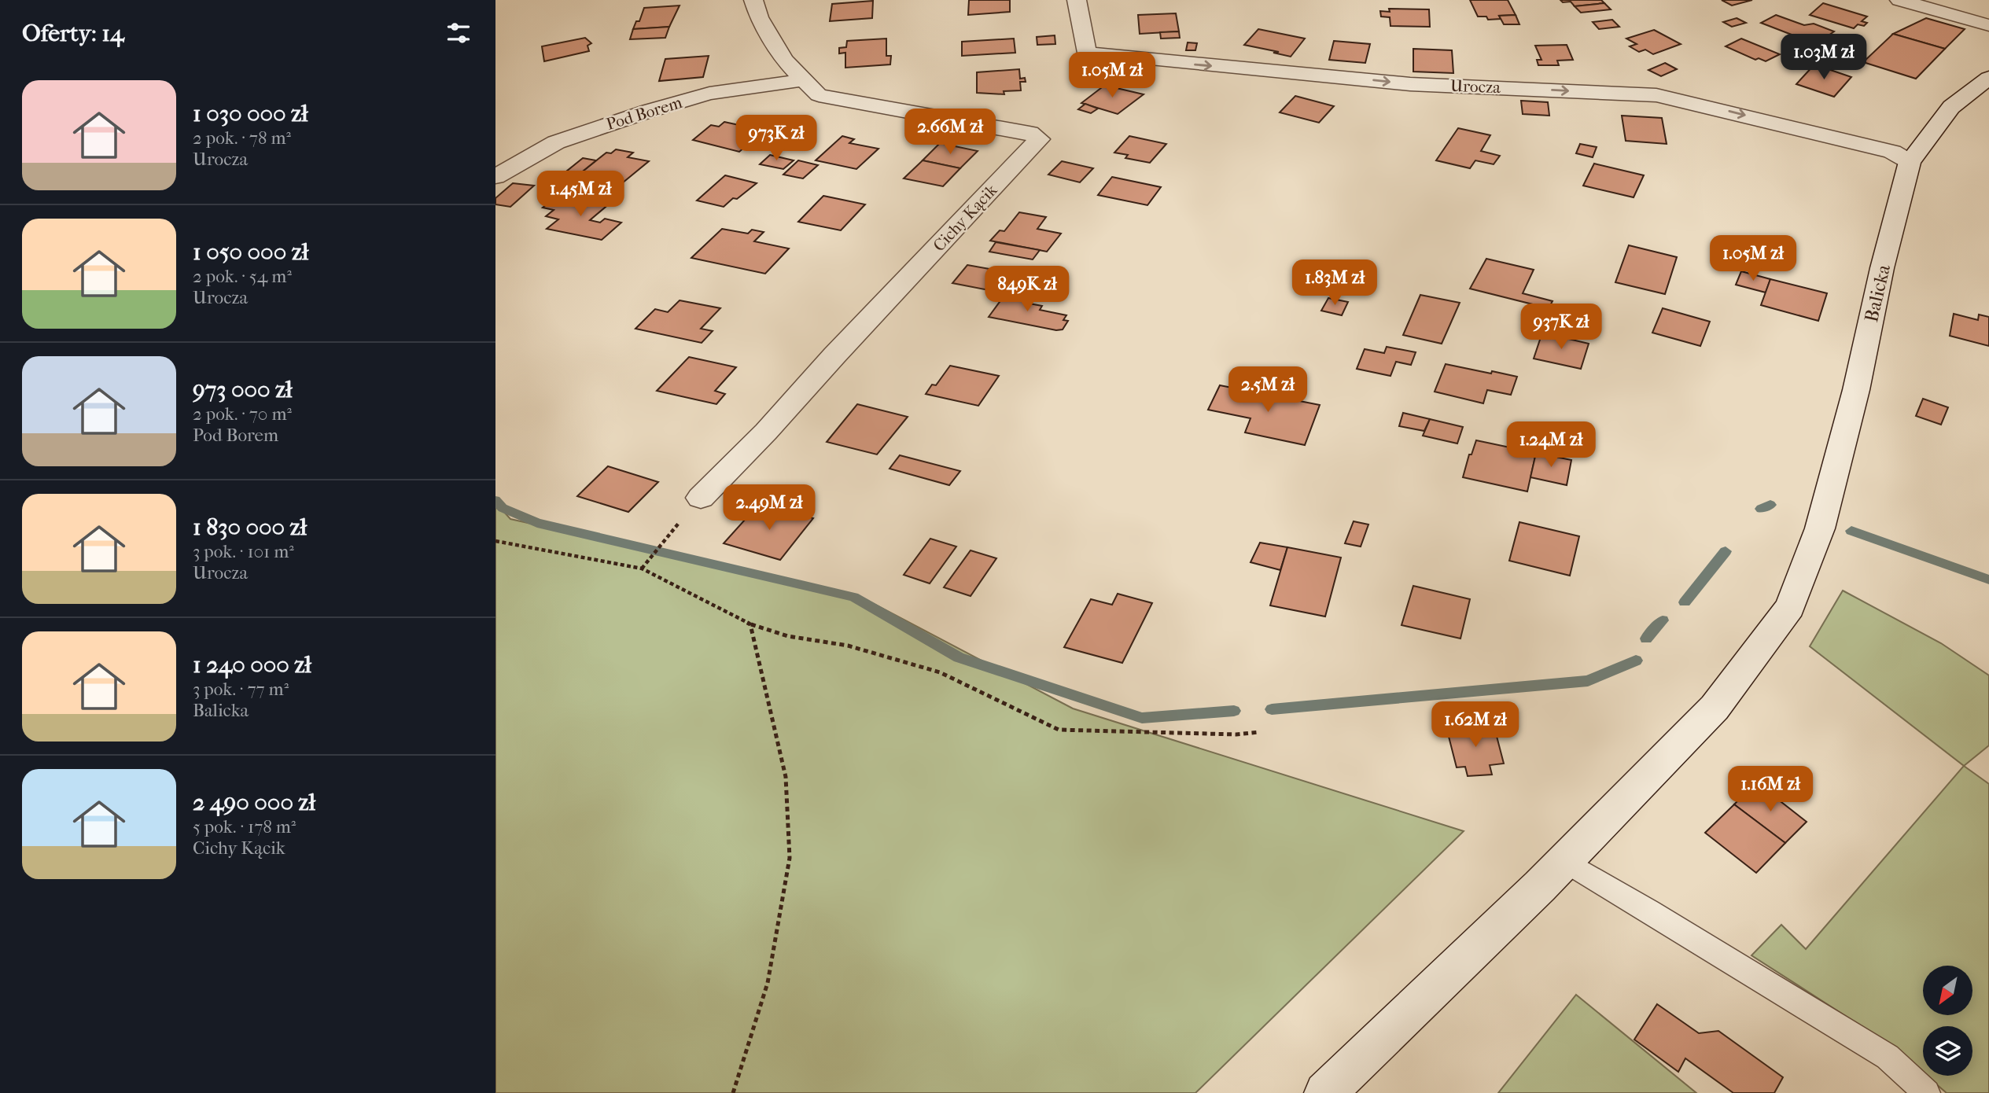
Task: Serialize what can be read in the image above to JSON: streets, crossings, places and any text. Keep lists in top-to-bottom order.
{
  "streets": {
    "street": [
      "Urocza",
      "Pod Borem",
      "Cichy Kącik",
      "Balicka"
    ]
  },
  "crossings": [
    ["Urocza", "Balicka"],
    ["Pod Borem", "Cichy Kącik"]
  ],
  "one_way": ["Urocza"],
  "north": "bottom left",
  "page": {
    "heading": "Oferty: 14",
    "price": [
      "1.03M zł",
      "1.05M zł",
      "2.66M zł",
      "973K zł",
      "1.45M zł",
      "1.05M zł",
      "1.83M zł",
      "849K zł",
      "937K zł",
      "2.5M zł",
      "1.24M zł",
      "2.49M zł",
      "1.62M zł",
      "1.16M zł"
    ],
    "list": [
      {
        "name": "1 030 000 zł",
        "note": "2 pok. · 78 m² · Urocza"
      },
      {
        "name": "1 050 000 zł",
        "note": "2 pok. · 54 m² · Urocza"
      },
      {
        "name": "973 000 zł",
        "note": "2 pok. · 70 m² · Pod Borem"
      },
      {
        "name": "1 830 000 zł",
        "note": "3 pok. · 101 m² · Urocza"
      },
      {
        "name": "1 240 000 zł",
        "note": "3 pok. · 77 m² · Balicka"
      },
      {
        "name": "2 490 000 zł",
        "note": "5 pok. · 178 m² · Cichy Kącik"
      }
    ]
  }
}
